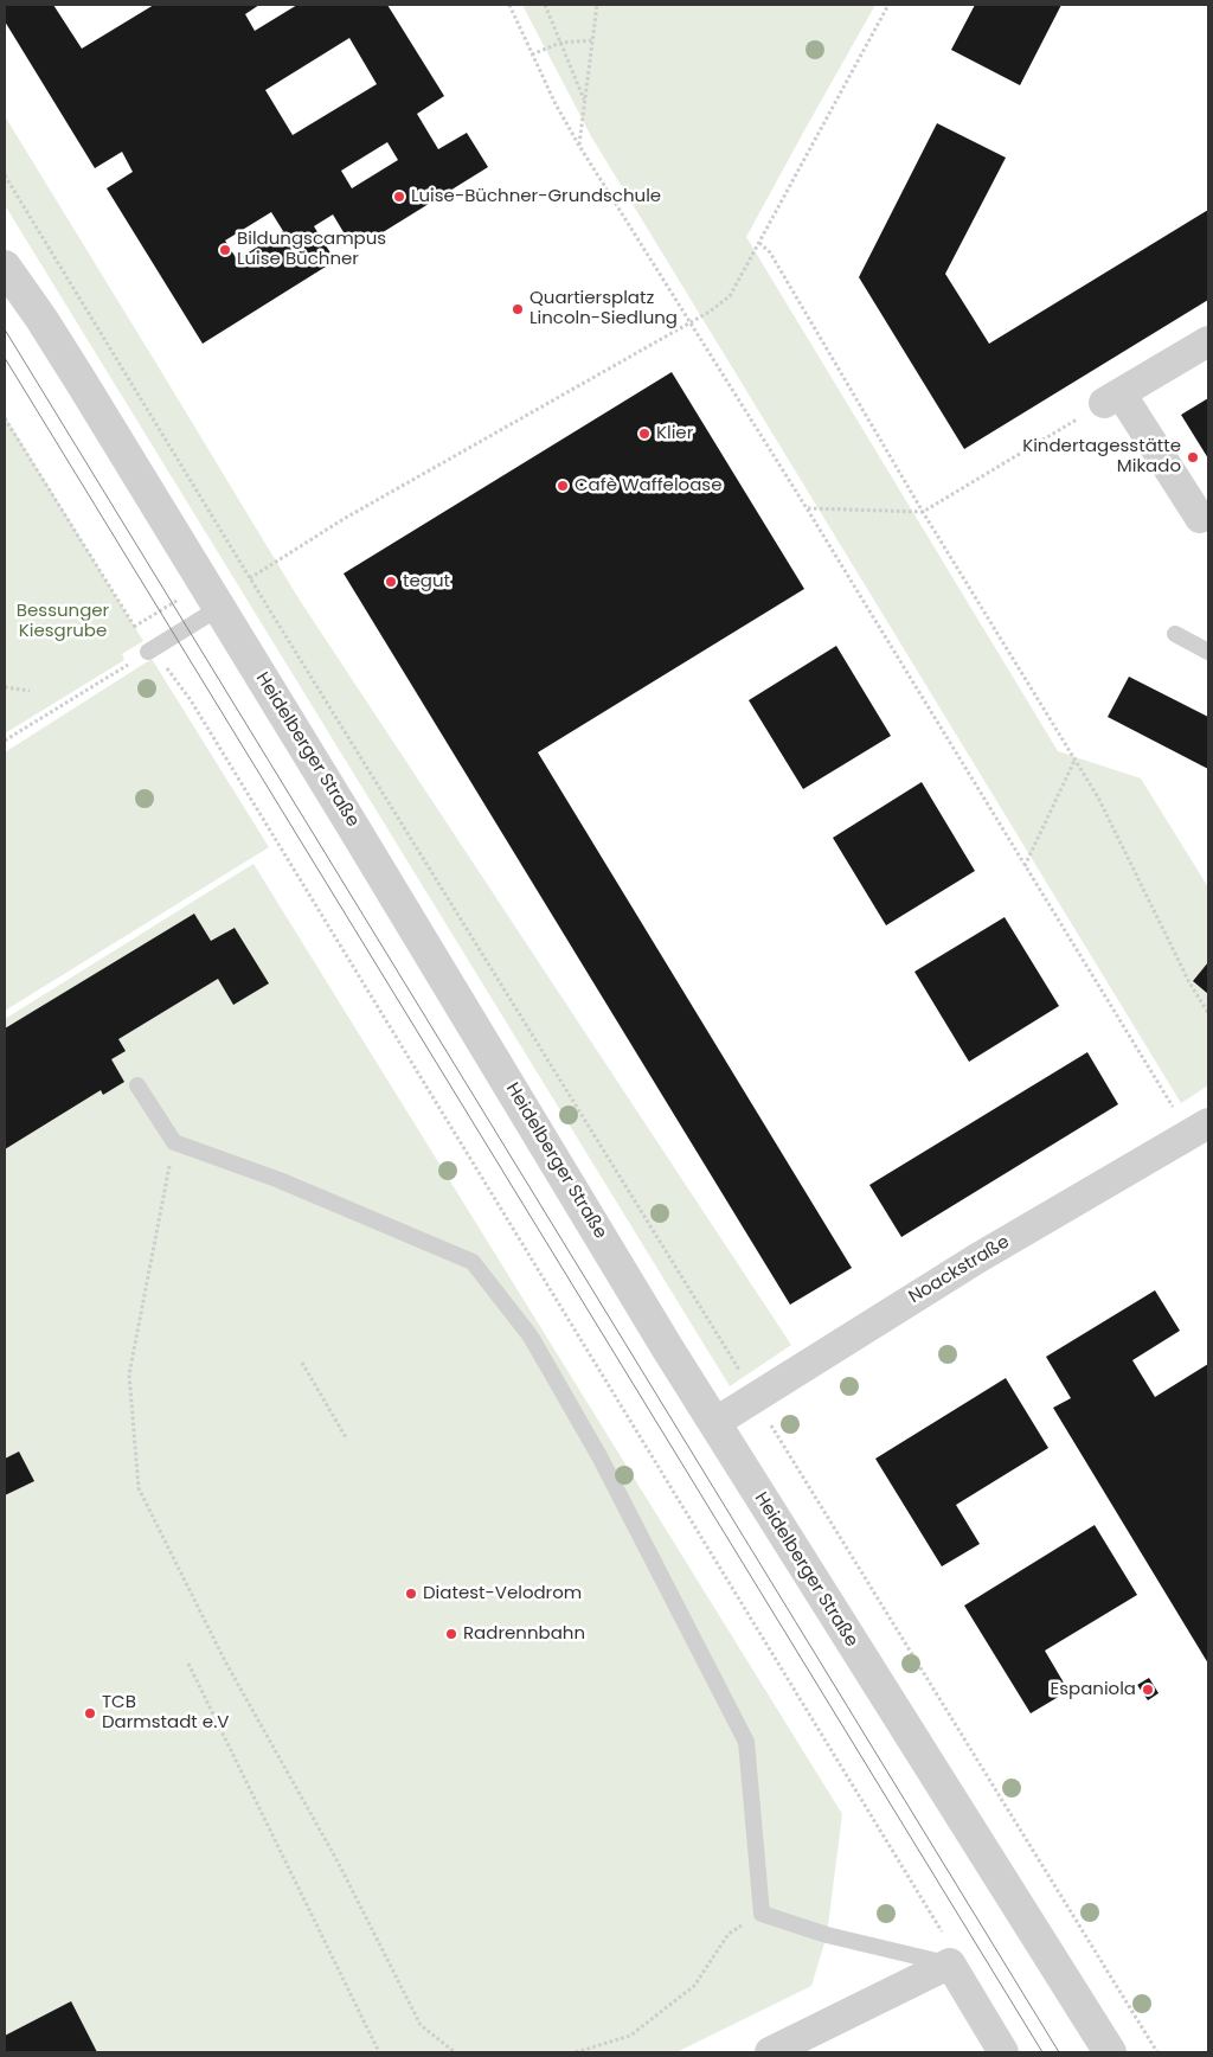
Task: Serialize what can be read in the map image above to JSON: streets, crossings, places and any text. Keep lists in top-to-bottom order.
{
  "streets": {
    "street": ["Heidelberger Straße", "Noackstraße"]
  },
  "crossings": [
    ["Heidelberger Straße", "Noackstraße"]
  ],
  "parks": ["Bessunger Kiesgrube"],
  "places": [
    "Luise-Büchner-Grundschule",
    "Bildungscampus Luise Büchner",
    "Quartiersplatz Lincoln-Siedlung",
    "Klier",
    "Kindertagesstätte Mikado",
    "Cafè Waffeloase",
    "tegut",
    "Diatest-Velodrom",
    "Radrennbahn",
    "Espaniola",
    "TCB Darmstadt e.V"
  ]
}
